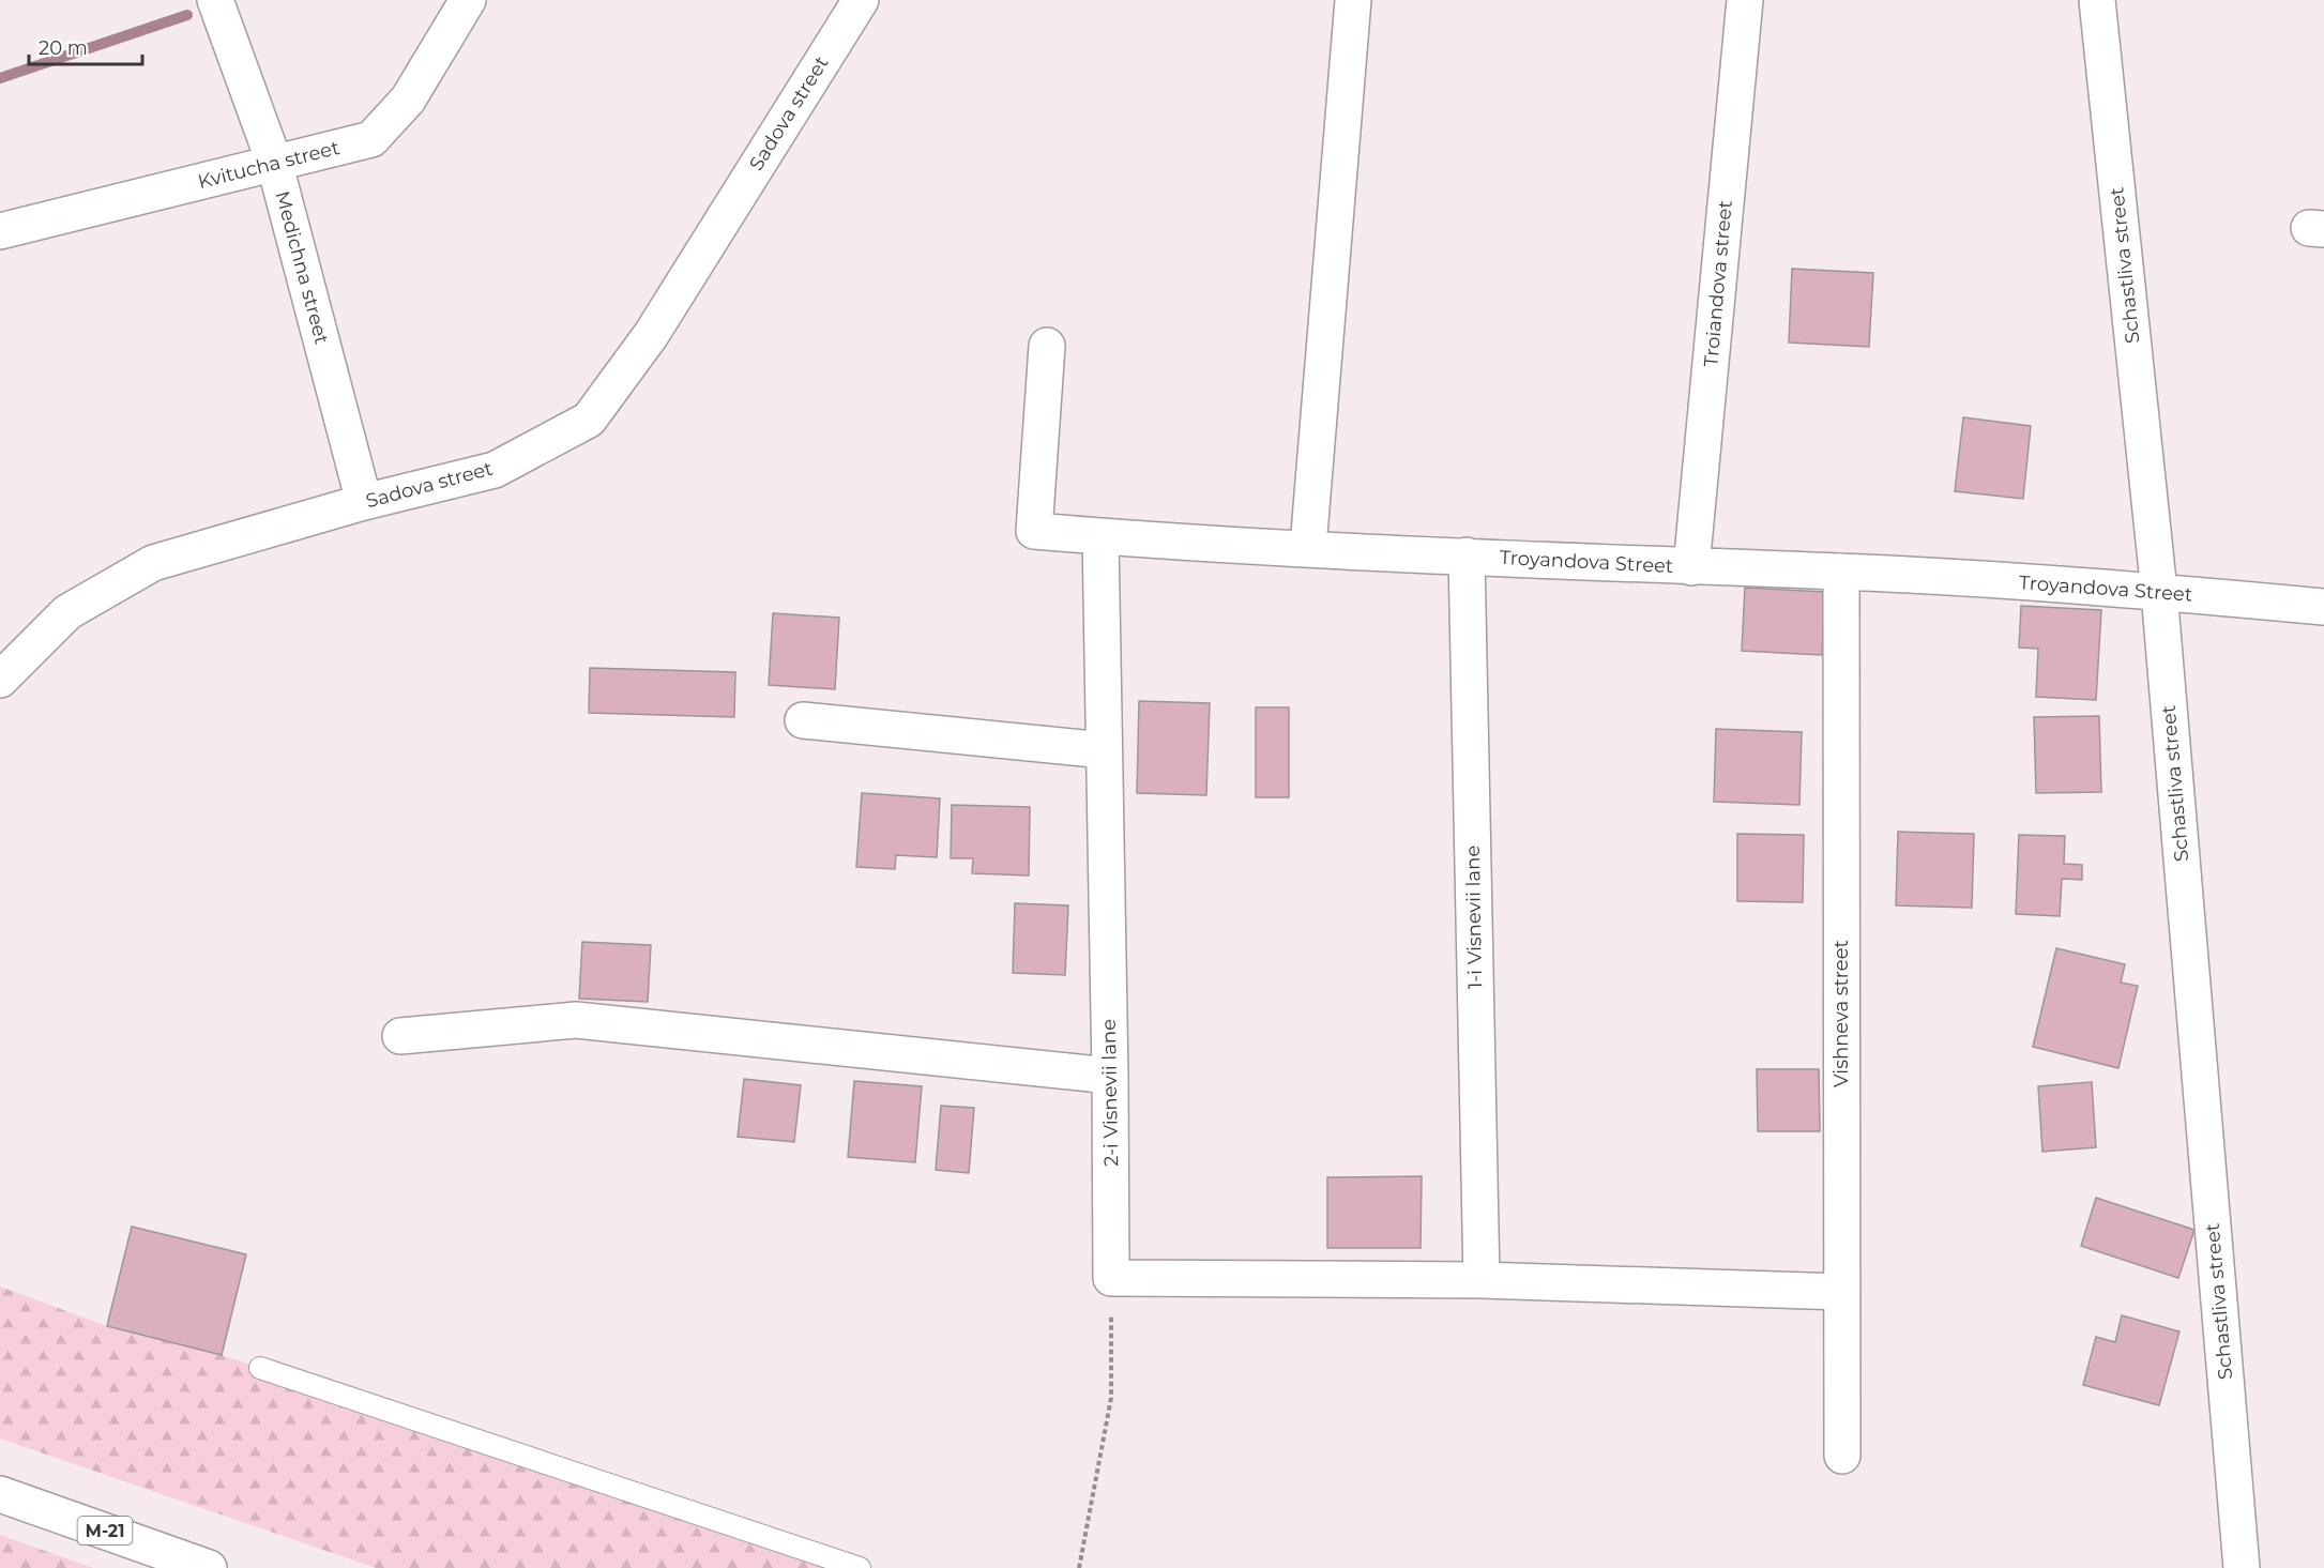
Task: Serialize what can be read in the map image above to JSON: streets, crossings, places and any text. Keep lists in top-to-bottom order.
{
  "streets": {
    "main road": [
      "Sadova street",
      "Kvitucha street",
      "Schastliva street",
      "Medichna street",
      "Troiandova street",
      "Troyandova Street",
      "1-i Visnevii lane",
      "Vishneva street",
      "2-i Visnevii lane",
      "М-21"
    ]
  },
  "crossings": [
    ["Sadova street", "Medichna street"],
    ["Kvitucha street", "Medichna street"],
    ["Schastliva street", "Troyandova Street"],
    ["Troiandova street", "Troyandova Street"],
    ["Troyandova Street", "1-i Visnevii lane"],
    ["Troyandova Street", "Vishneva street"],
    ["Troyandova Street", "2-i Visnevii lane"]
  ],
  "scale_bar": "20 m"
}
